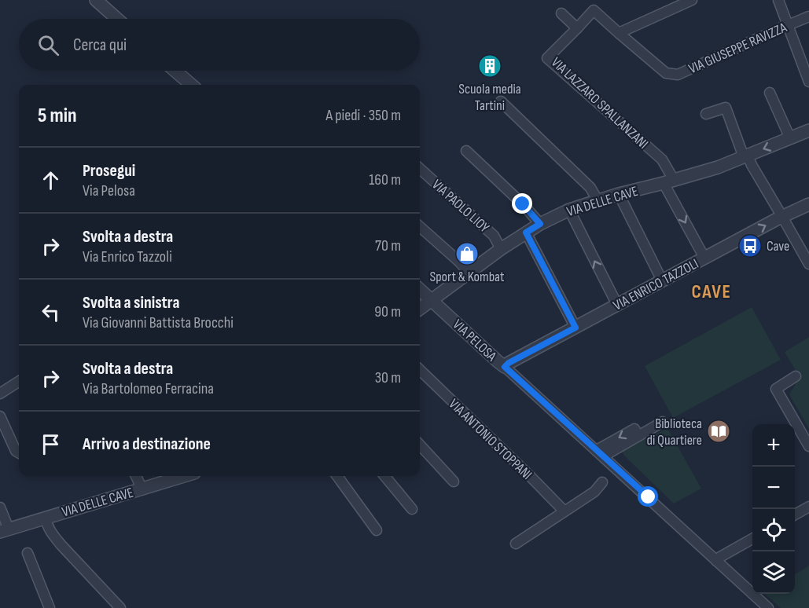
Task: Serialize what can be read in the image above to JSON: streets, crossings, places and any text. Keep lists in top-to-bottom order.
{
  "streets": {
    "street": [
      "VIA GIUSEPPE RAVIZZA",
      "VIA LAZZARO SPALLANZANI",
      "VIA DELLE CAVE",
      "VIA PAOLO LIOY",
      "VIA ENRICO TAZZOLI",
      "VIA PELOSA",
      "VIA ANTONIO STOPPANI"
    ]
  },
  "crossings": [
    ["VIA GIUSEPPE RAVIZZA", "VIA LAZZARO SPALLANZANI"],
    ["VIA LAZZARO SPALLANZANI", "VIA DELLE CAVE"],
    ["VIA DELLE CAVE", "VIA PAOLO LIOY"],
    ["VIA DELLE CAVE", "VIA PELOSA"],
    ["VIA ENRICO TAZZOLI", "VIA PELOSA"]
  ],
  "districts": ["CAVE"],
  "places": {
    "building": ["Scuola media Tartini"],
    "bus stop": ["Cave"],
    "shop": ["Sport & Kombat"],
    "library": ["Biblioteca di Quartiere"]
  },
  "page": {
    "search": "Cerca qui",
    "heading": ["5 min", "A piedi · 350 m"],
    "list": [
      ["Prosegui", "Via Pelosa", "160 m"],
      ["Svolta a destra", "Via Enrico Tazzoli", "70 m"],
      ["Svolta a sinistra", "Via Giovanni Battista Brocchi", "90 m"],
      ["Svolta a destra", "Via Bartolomeo Ferracina", "30 m"],
      "Arrivo a destinazione"
    ],
    "map_buttons": ["+", "−"]
  }
}
